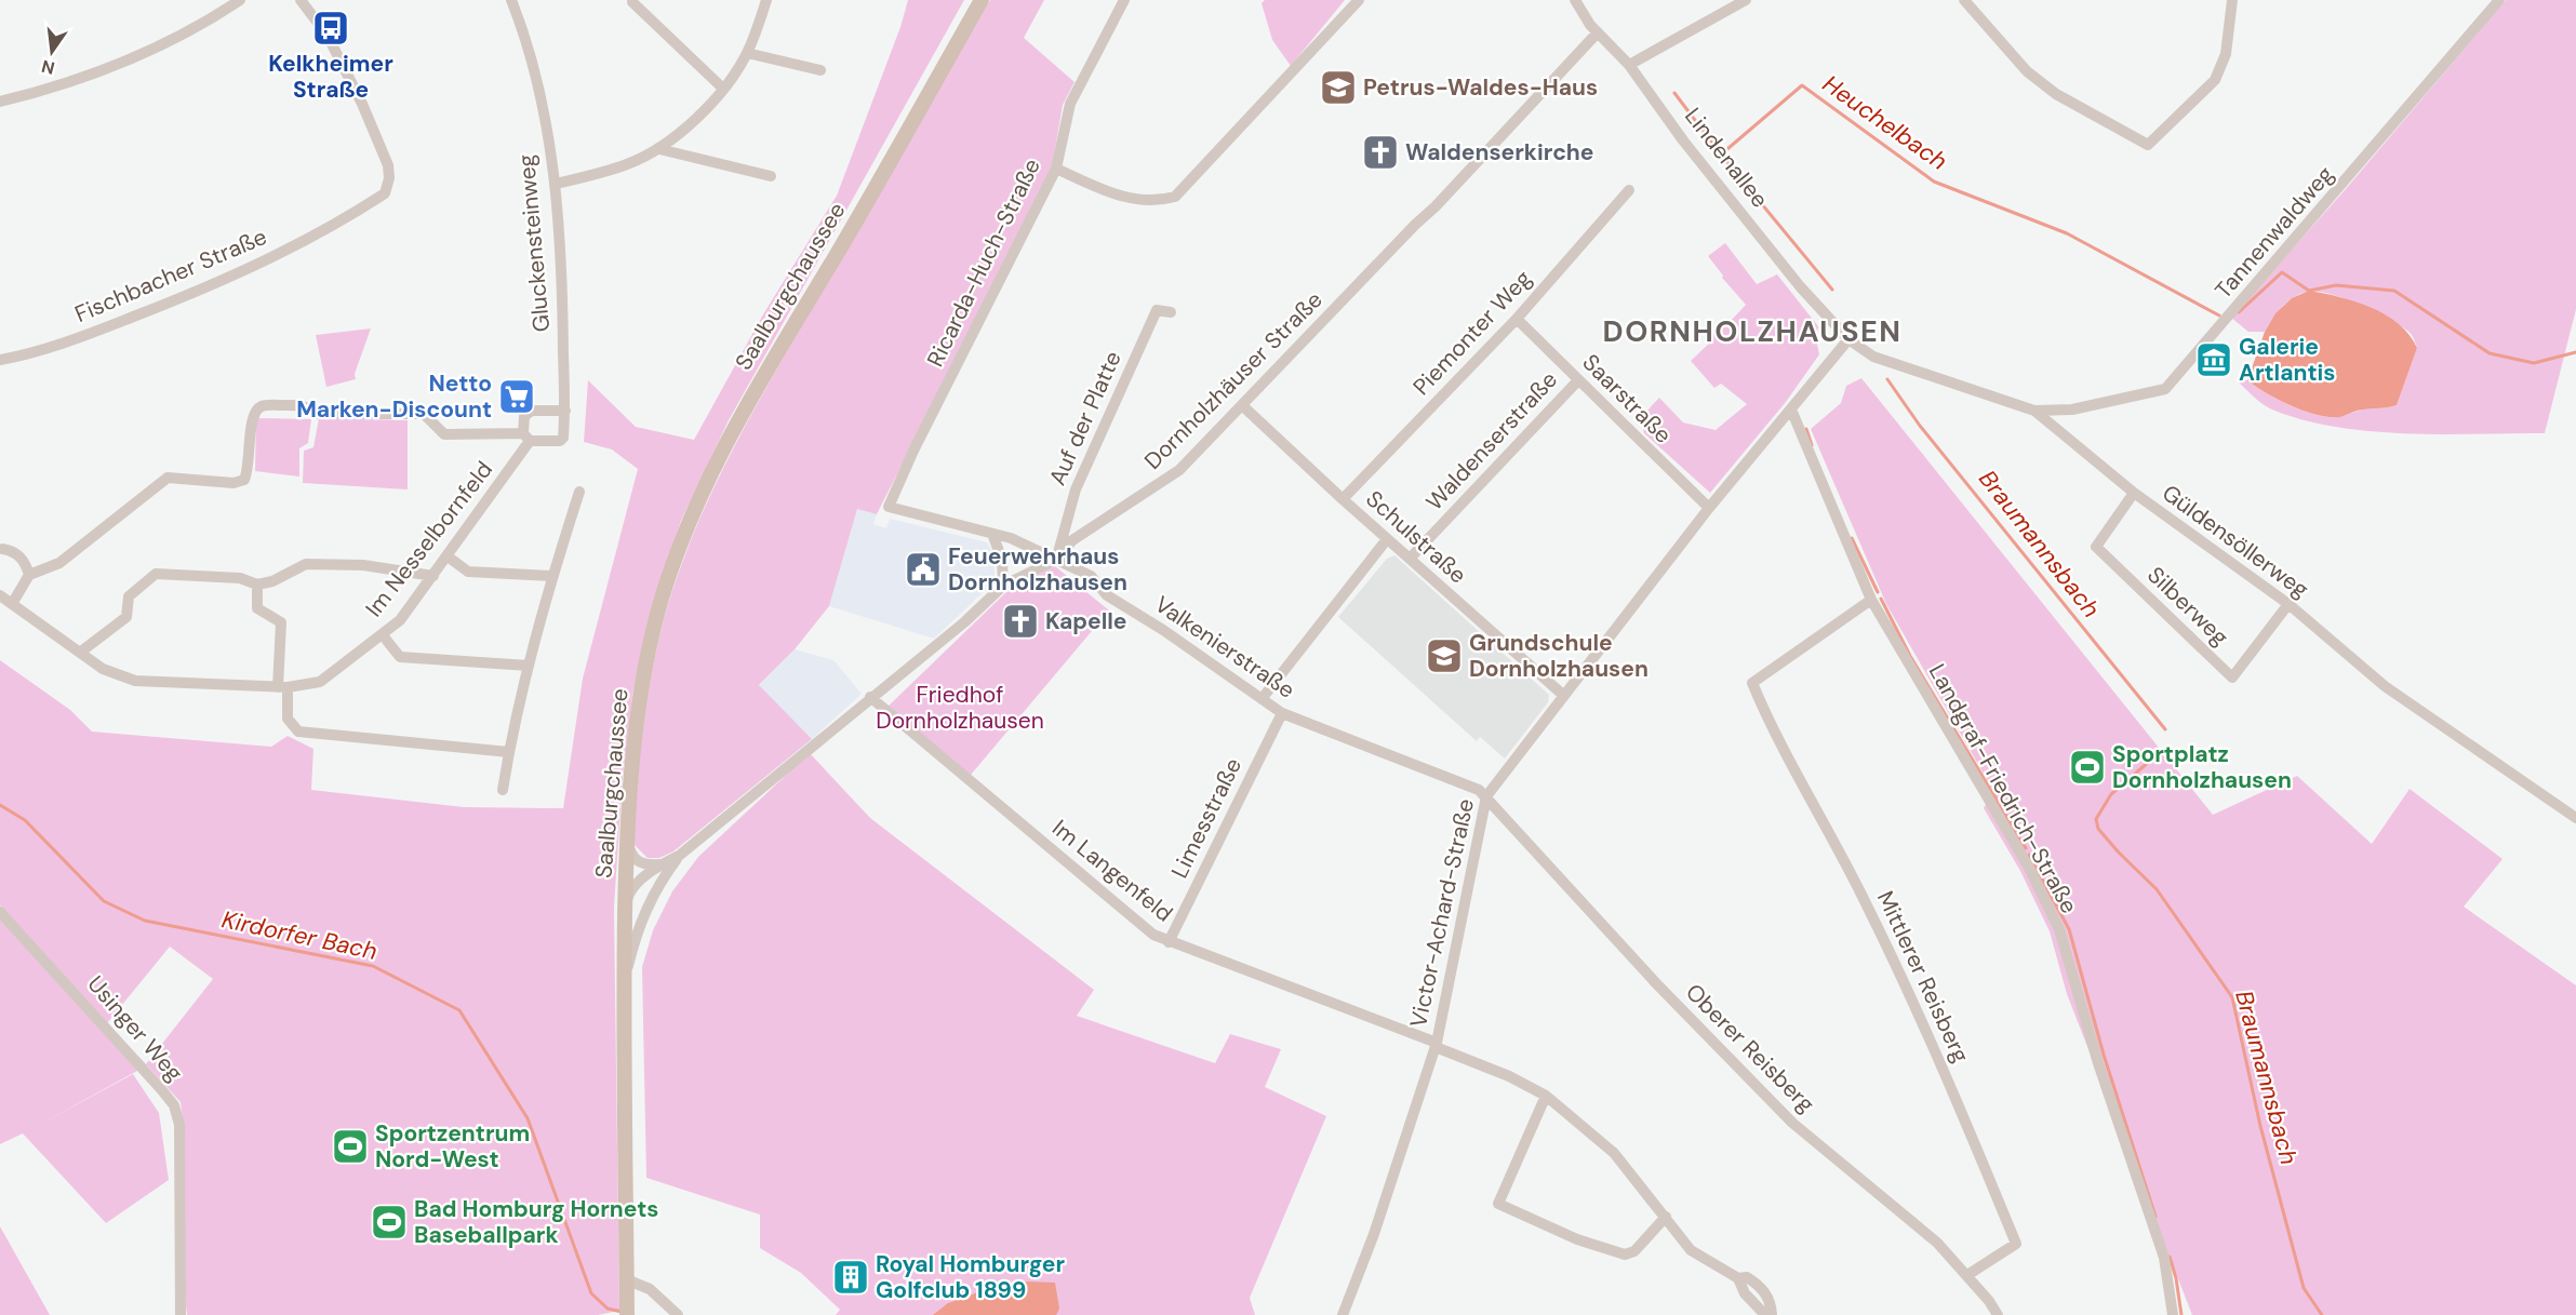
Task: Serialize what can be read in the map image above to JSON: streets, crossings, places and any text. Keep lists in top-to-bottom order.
{
  "streets": {
    "main road": ["Saalburgchaussee"],
    "street": [
      "Lindenallee",
      "Tannenwaldweg",
      "Gluckensteinweg",
      "Ricarda-Huch-Straße",
      "Fischbacher Straße",
      "Piemonter Weg",
      "Dornholzhäuser Straße",
      "Saarstraße",
      "Auf der Platte",
      "Waldenserstraße",
      "Schulstraße",
      "Im Nesselbornfeld",
      "Güldensöllerweg",
      "Silberweg",
      "Valkenierstraße",
      "Landgraf-Friedrich-Straße",
      "Limesstraße",
      "Im Langenfeld",
      "Victor-Achard-Straße",
      "Mittlerer Reisberg",
      "Usinger Weg",
      "Oberer Reisberg"
    ]
  },
  "crossings": [
    ["Lindenallee", "Dornholzhäuser Straße"],
    ["Lindenallee", "Güldensöllerweg"],
    ["Lindenallee", "Victor-Achard-Straße"],
    ["Tannenwaldweg", "Güldensöllerweg"],
    ["Gluckensteinweg", "Im Nesselbornfeld"],
    ["Ricarda-Huch-Straße", "Valkenierstraße"],
    ["Saalburgchaussee", "Dornholzhäuser Straße"],
    ["Piemonter Weg", "Saarstraße"],
    ["Piemonter Weg", "Schulstraße"],
    ["Dornholzhäuser Straße", "Auf der Platte"],
    ["Dornholzhäuser Straße", "Schulstraße"],
    ["Dornholzhäuser Straße", "Valkenierstraße"],
    ["Dornholzhäuser Straße", "Im Langenfeld"],
    ["Saarstraße", "Waldenserstraße"],
    ["Saarstraße", "Victor-Achard-Straße"],
    ["Auf der Platte", "Valkenierstraße"],
    ["Waldenserstraße", "Schulstraße"],
    ["Schulstraße", "Victor-Achard-Straße"],
    ["Güldensöllerweg", "Silberweg"],
    ["Güldensöllerweg", "Victor-Achard-Straße"],
    ["Valkenierstraße", "Limesstraße"],
    ["Valkenierstraße", "Victor-Achard-Straße"],
    ["Valkenierstraße", "Oberer Reisberg"],
    ["Landgraf-Friedrich-Straße", "Victor-Achard-Straße"],
    ["Landgraf-Friedrich-Straße", "Mittlerer Reisberg"],
    ["Limesstraße", "Im Langenfeld"],
    ["Im Langenfeld", "Victor-Achard-Straße"],
    ["Victor-Achard-Straße", "Oberer Reisberg"],
    ["Mittlerer Reisberg", "Oberer Reisberg"]
  ],
  "districts": ["DORNHOLZHAUSEN"],
  "water": ["Heuchelbach", "Braumannsbach", "Kirdorfer Bach"],
  "parks": ["Friedhof Dornholzhausen"],
  "places": {
    "bus stop": ["Kelkheimer Straße"],
    "school or university": ["Petrus-Waldes-Haus", "Grundschule Dornholzhausen"],
    "church": ["Waldenserkirche", "Kapelle"],
    "museum": ["Galerie Artlantis"],
    "supermarket": ["Netto Marken-Discount"],
    "public building": ["Feuerwehrhaus Dornholzhausen"],
    "sports": ["Sportplatz Dornholzhausen", "Sportzentrum Nord-West", "Bad Homburg Hornets Baseballpark"],
    "building": ["Royal Homburger Golfclub 1899"]
  },
  "north": "bottom"
}
